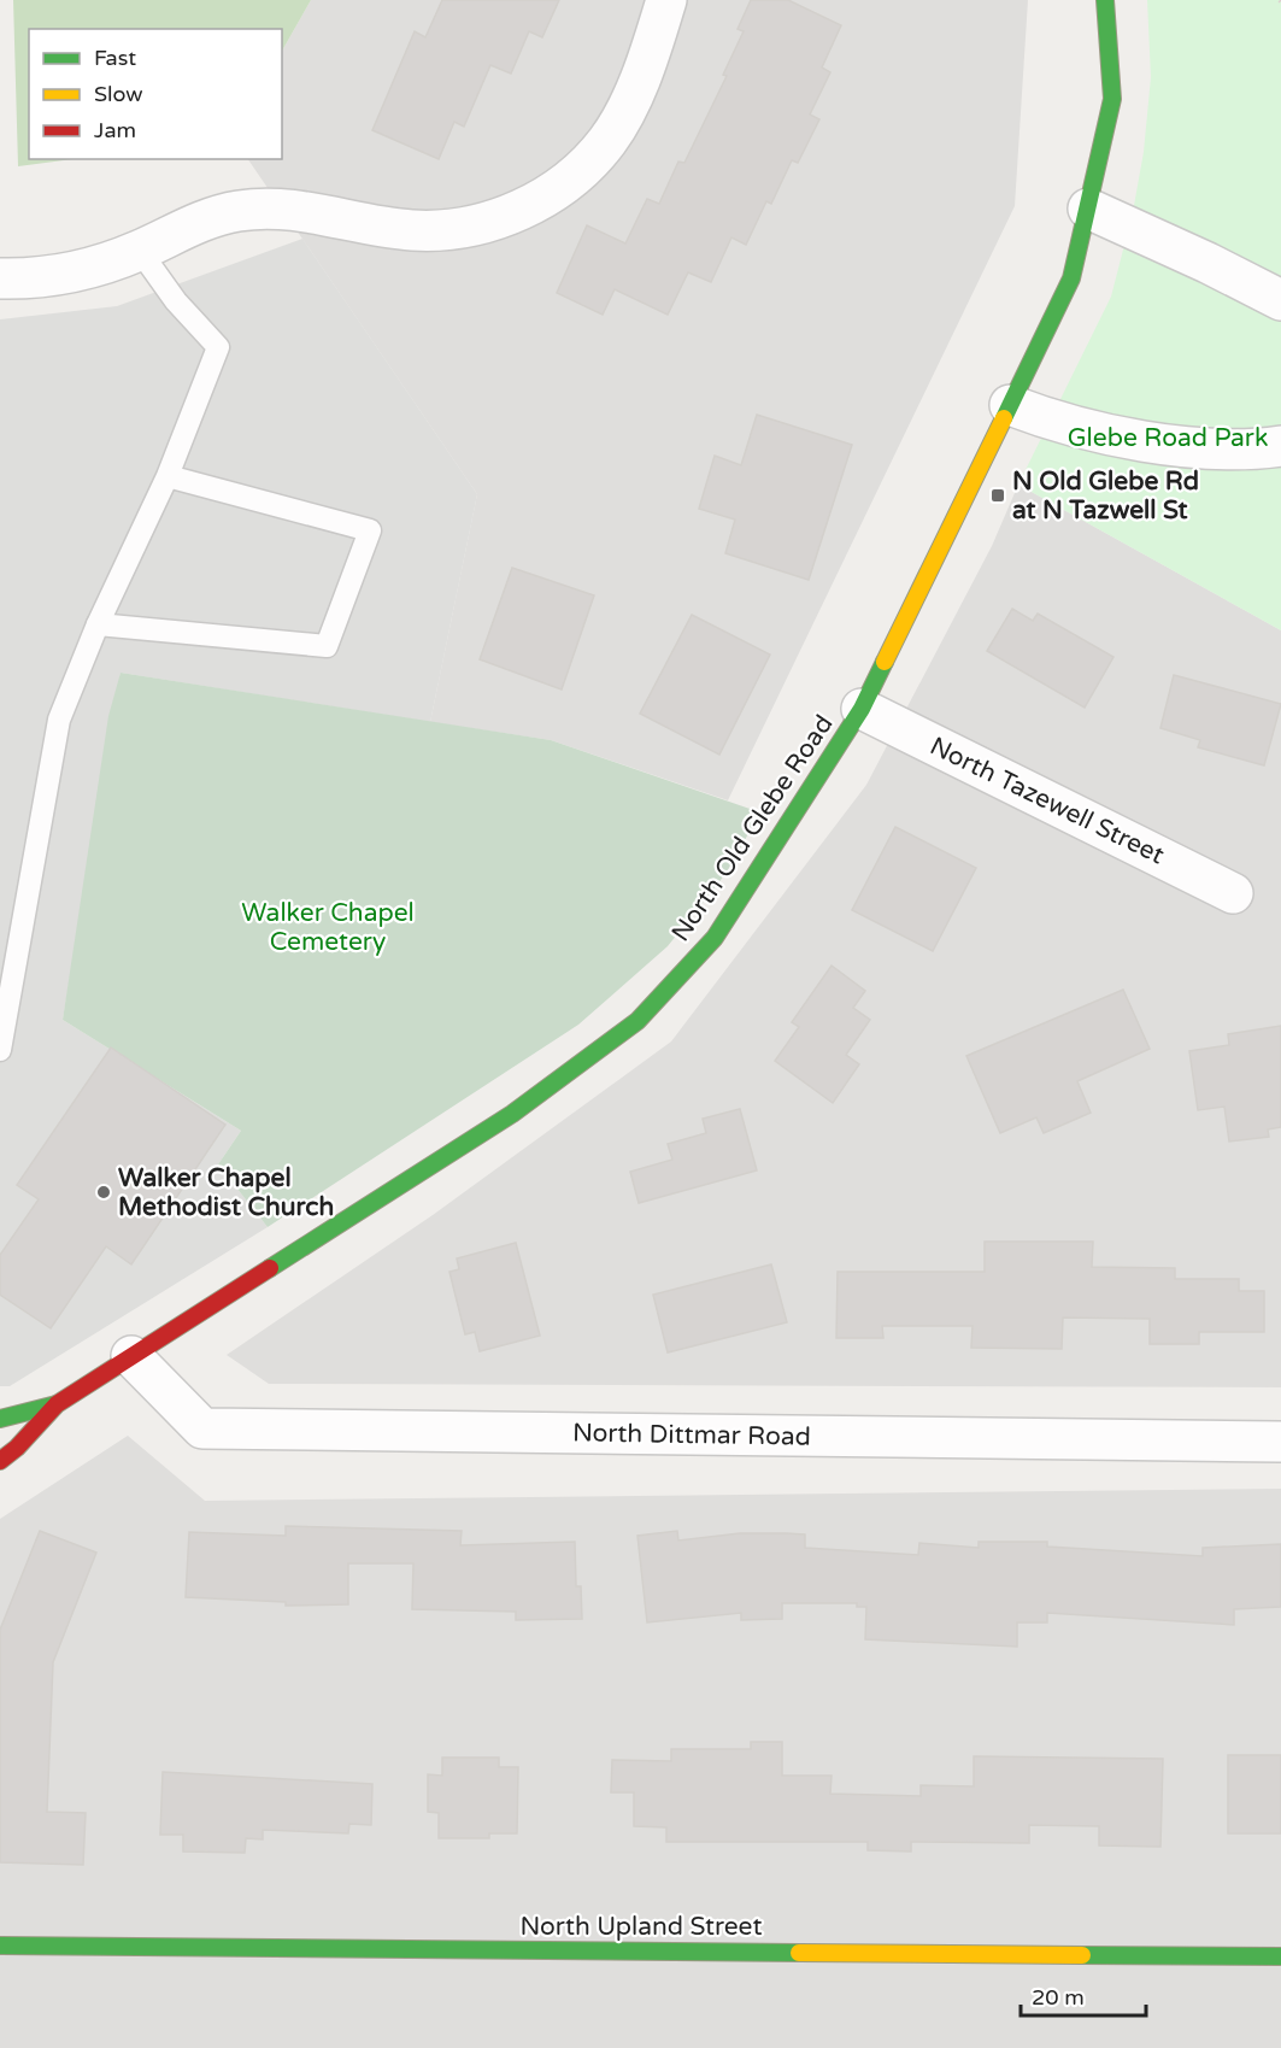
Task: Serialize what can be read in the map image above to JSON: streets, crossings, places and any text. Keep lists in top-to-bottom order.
{
  "streets": {
    "street": [
      "North Tazewell Street",
      "North Old Glebe Road",
      "North Dittmar Road",
      "North Upland Street"
    ]
  },
  "crossings": [
    ["North Tazewell Street", "North Old Glebe Road"],
    ["North Old Glebe Road", "North Dittmar Road"]
  ],
  "parks": ["Glebe Road Park", "Walker Chapel Cemetery"],
  "places": {
    "transit": ["N Old Glebe Rd at N Tazwell St"],
    "other": ["Walker Chapel Methodist Church"]
  },
  "legend": ["Fast", "Slow", "Jam"],
  "scale_bar": "20 m"
}
